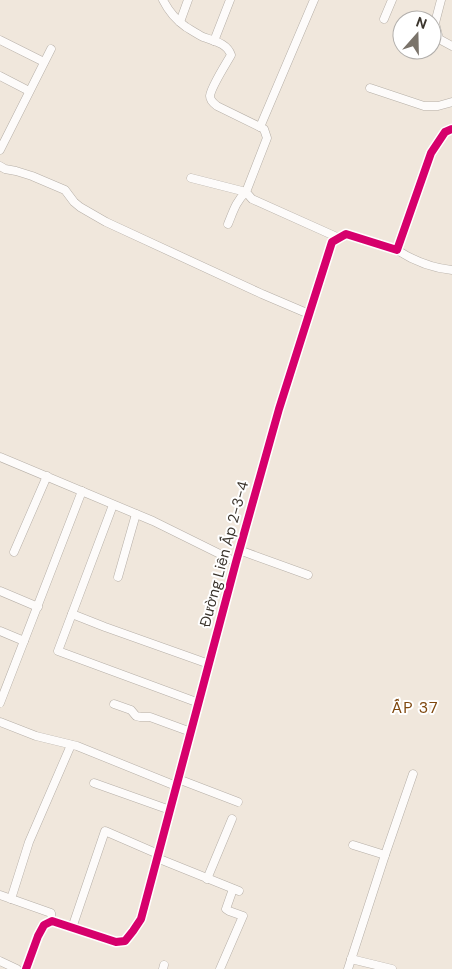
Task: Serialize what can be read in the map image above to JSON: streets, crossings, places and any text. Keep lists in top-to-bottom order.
{
  "streets": {
    "street": ["Đường Liên Ấp 2-3-4"]
  },
  "districts": ["ẤP 37"],
  "north": "top"
}
